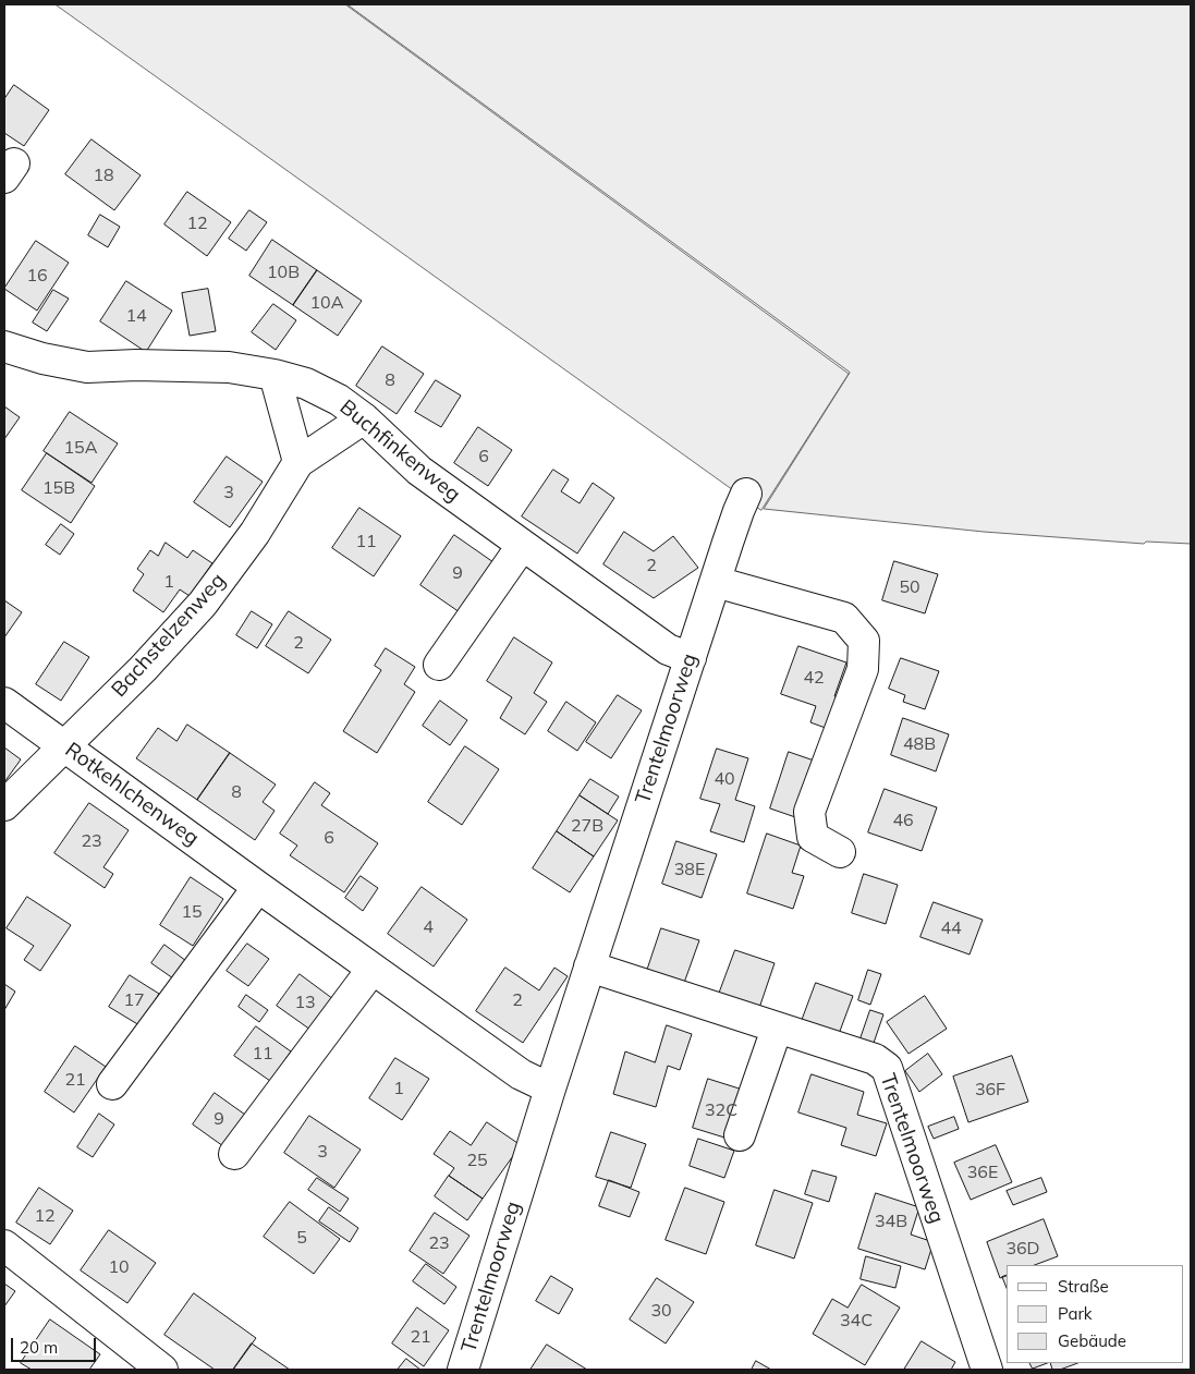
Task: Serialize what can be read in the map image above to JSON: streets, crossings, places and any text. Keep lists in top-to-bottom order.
{
  "streets": {
    "street": [
      "Buchfinkenweg",
      "Bachstelzenweg",
      "Trentelmoorweg",
      "Rotkehlchenweg"
    ]
  },
  "crossings": [
    ["Buchfinkenweg", "Bachstelzenweg"],
    ["Buchfinkenweg", "Trentelmoorweg"],
    ["Bachstelzenweg", "Rotkehlchenweg"],
    ["Trentelmoorweg", "Rotkehlchenweg"]
  ],
  "house_numbers": [
    "18",
    "12",
    "10B",
    "16",
    "10A",
    "14",
    "8",
    "15A",
    "6",
    "15B",
    "3",
    "11",
    "2",
    "9",
    "1",
    "50",
    "2",
    "42",
    "48B",
    "40",
    "8",
    "46",
    "27B",
    "6",
    "23",
    "38E",
    "15",
    "4",
    "44",
    "17",
    "2",
    "13",
    "11",
    "21",
    "1",
    "36F",
    "32C",
    "9",
    "3",
    "25",
    "36E",
    "12",
    "34B",
    "5",
    "23",
    "36D",
    "10",
    "30",
    "34C",
    "21"
  ],
  "legend": ["Straße", "Park", "Gebäude"],
  "scale_bar": "20 m"
}
